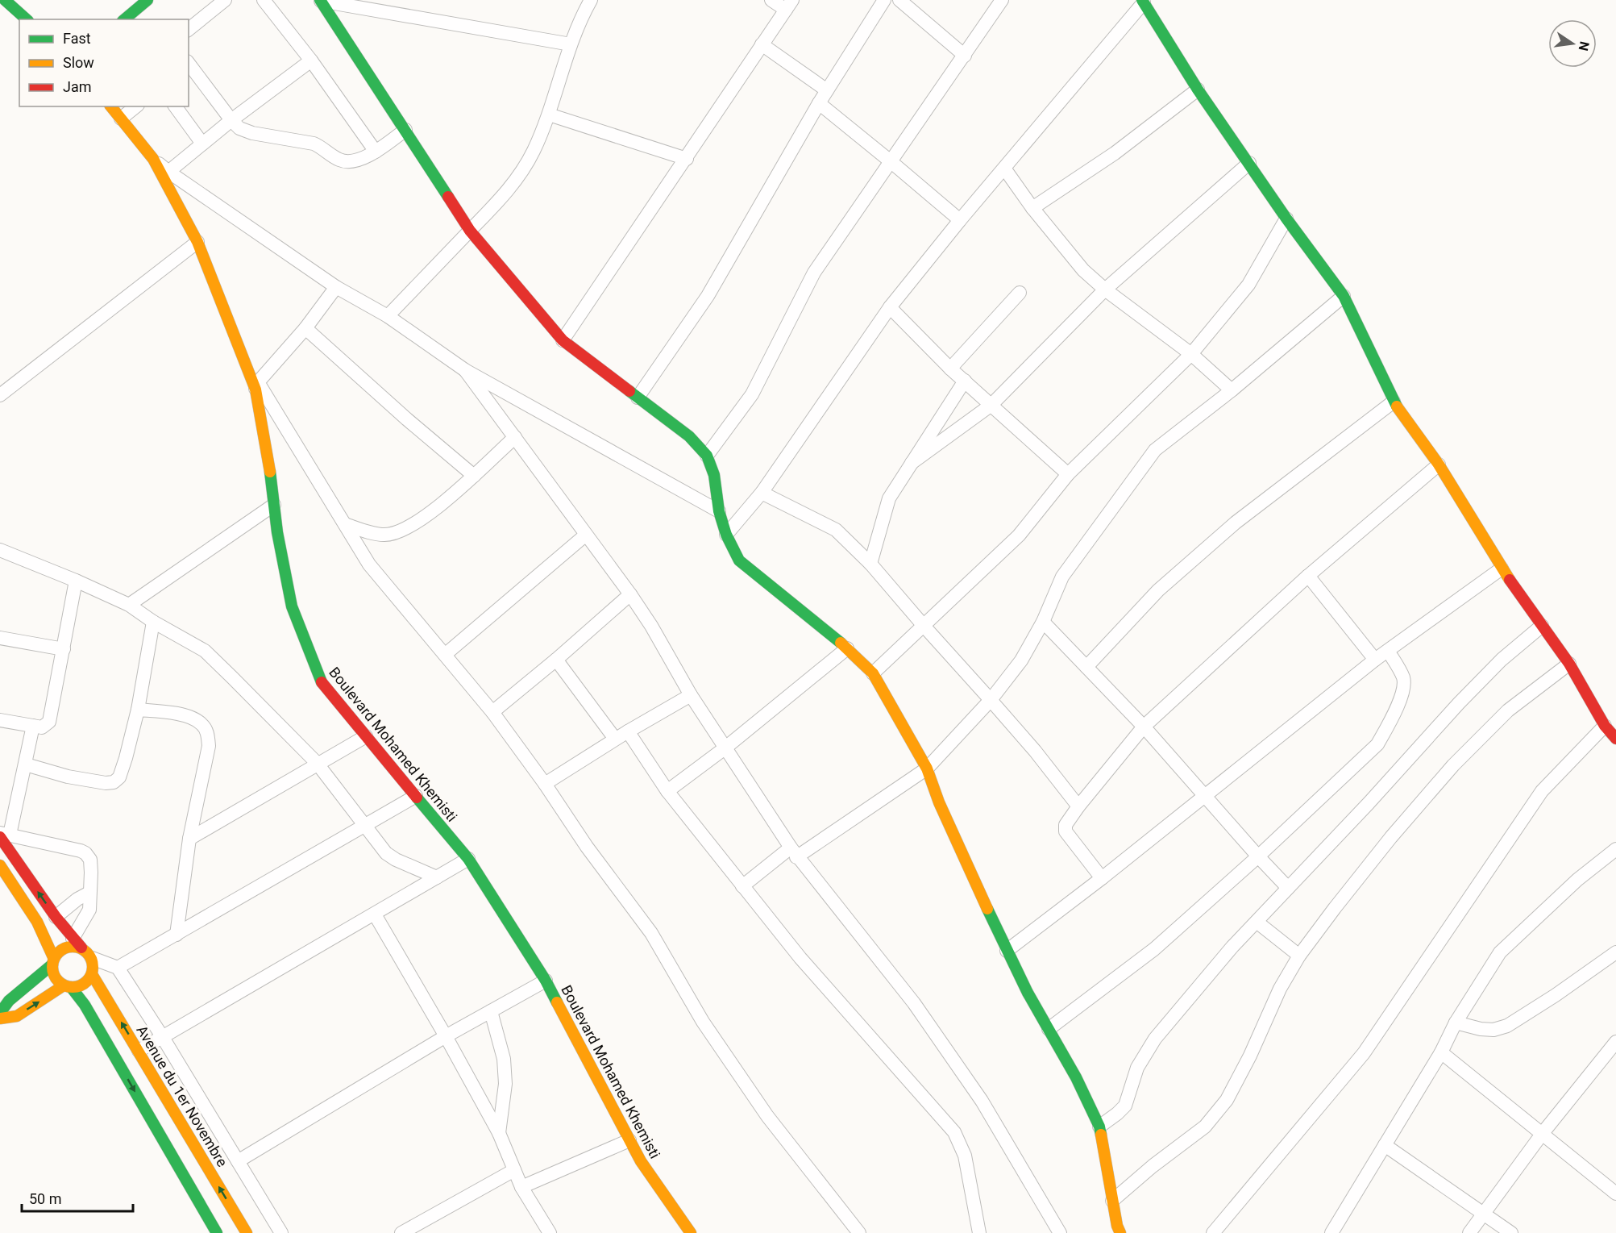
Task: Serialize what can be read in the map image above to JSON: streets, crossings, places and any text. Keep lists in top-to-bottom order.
{
  "streets": {
    "main road": ["Boulevard Mohamed Khemisti", "Avenue du 1er Novembre"]
  },
  "legend": ["Fast", "Slow", "Jam"],
  "scale_bar": "50 m",
  "north": "right"
}
